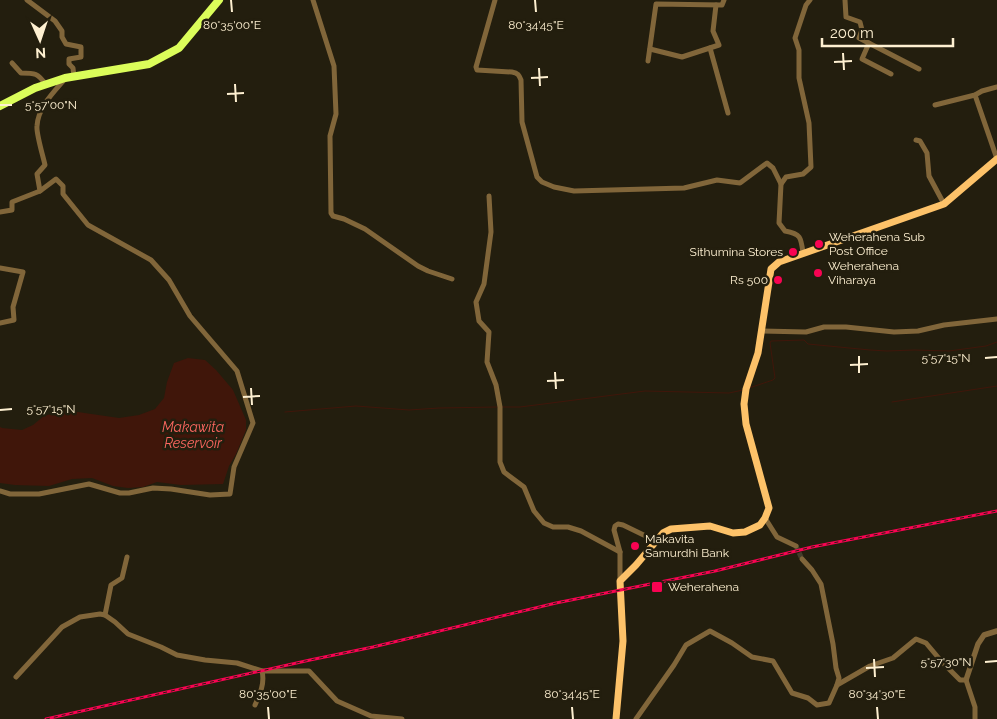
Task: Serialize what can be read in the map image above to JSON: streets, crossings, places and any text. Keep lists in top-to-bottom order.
{
  "water": ["Makawita Reservoir"],
  "places": {
    "other": [
      "Weherahena Sub Post Office",
      "Sithumina Stores",
      "Weherahena Viharaya",
      "Rs 500",
      "Makavita Samurdhi Bank"
    ],
    "transit": ["Weherahena"]
  },
  "scale_bar": "200 m",
  "north": "bottom",
  "coordinates": [
    "80°35'00\"E",
    "80°34'45\"E",
    "5°57'00\"N",
    "5°57'15\"N",
    "5°57'30\"N",
    "80°34'30\"E"
  ]
}
